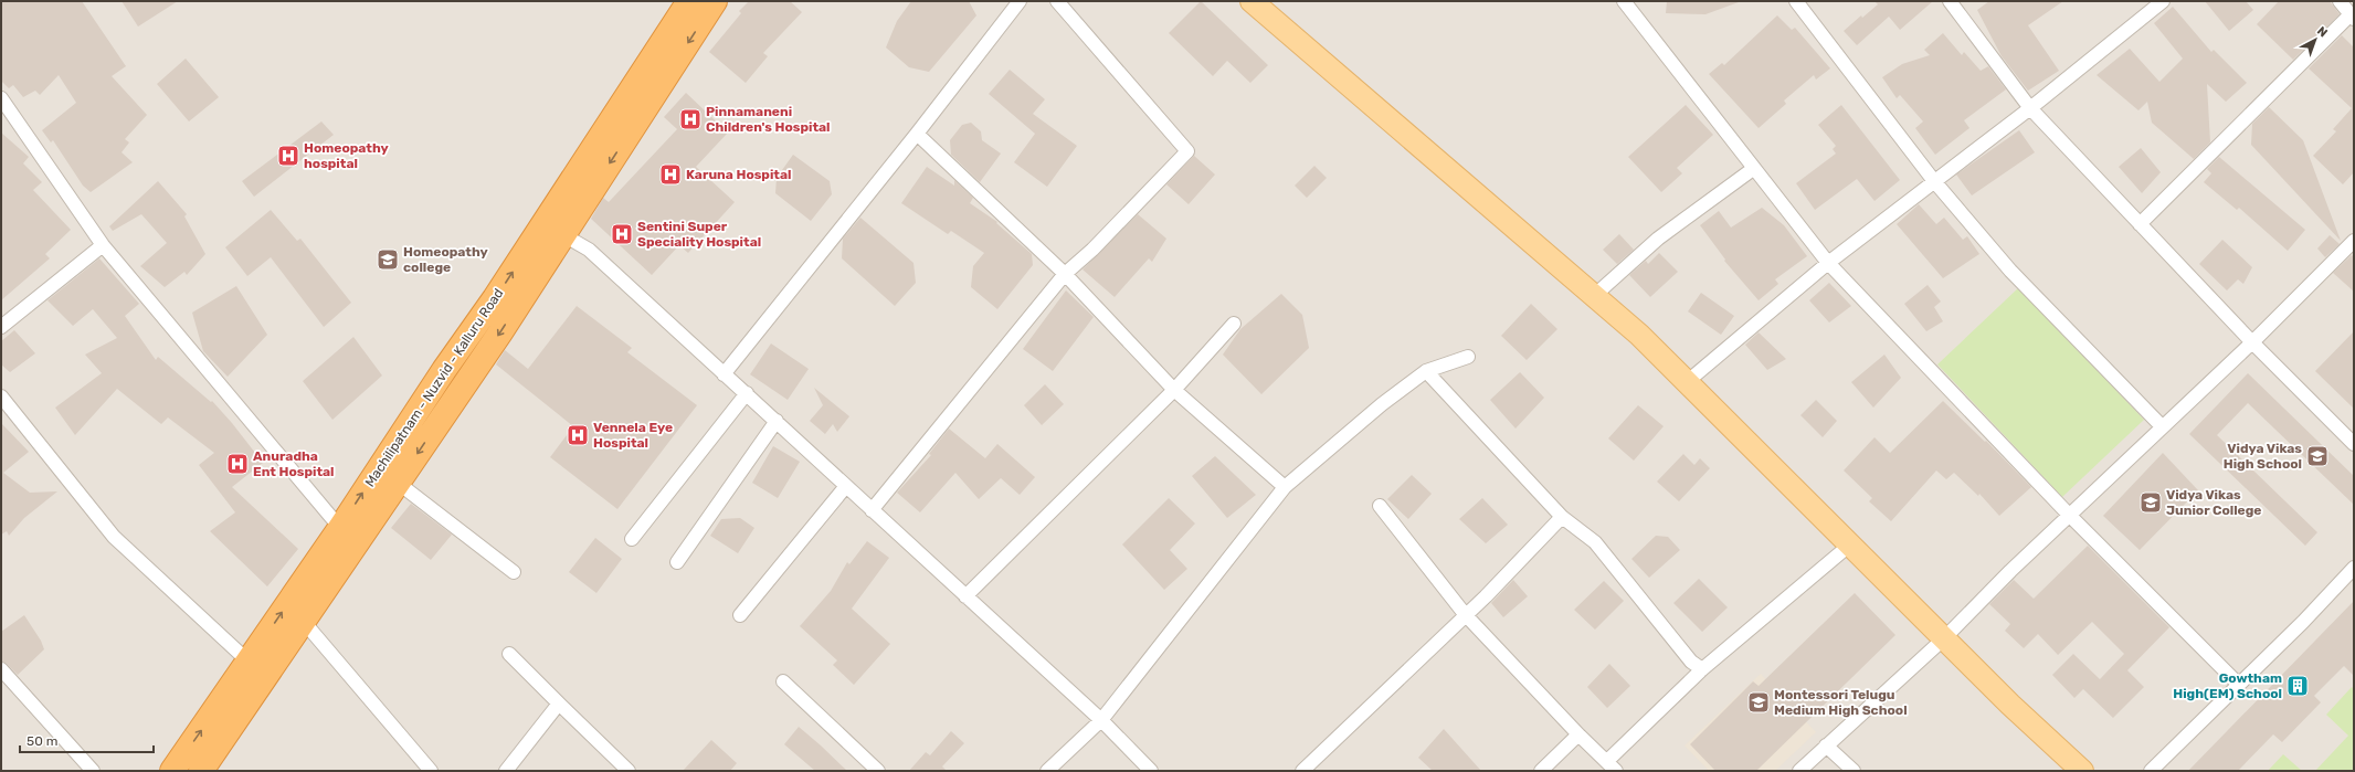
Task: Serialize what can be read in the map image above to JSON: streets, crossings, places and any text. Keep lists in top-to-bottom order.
{
  "streets": {
    "highway": ["Machilipatnam - Nuzvid - Kalluru Road"]
  },
  "places": {
    "hospital": [
      "Pinnamaneni Children's Hospital",
      "Homeopathy hospital",
      "Karuna Hospital",
      "Sentini Super Speciality Hospital",
      "Vennela Eye Hospital",
      "Anuradha Ent Hospital"
    ],
    "school or university": [
      "Homeopathy college",
      "Vidya Vikas High School",
      "Vidya Vikas Junior College",
      "Montessori Telugu Medium High School"
    ],
    "building": ["Gowtham High(EM) School"]
  },
  "scale_bar": "50 m",
  "north": "top right"
}
